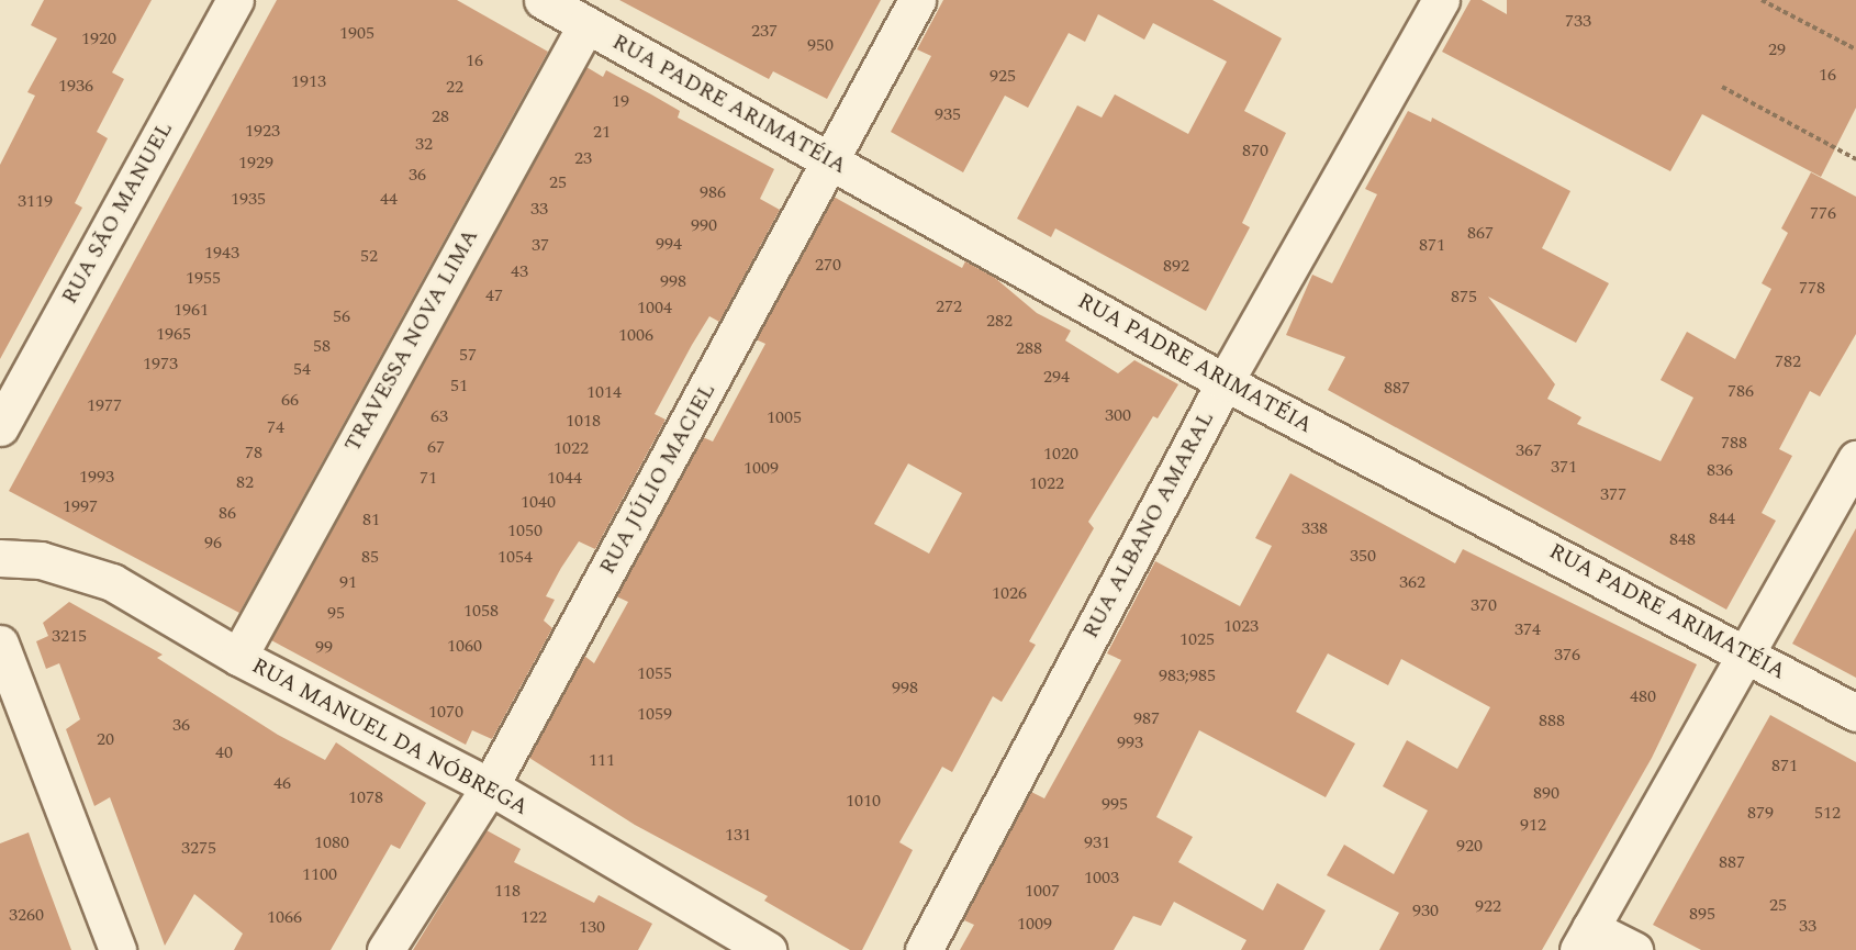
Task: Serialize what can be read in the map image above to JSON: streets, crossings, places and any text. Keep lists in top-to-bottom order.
{
  "streets": {
    "street": [
      "RUA PADRE ARIMATÉIA",
      "RUA SÃO MANUEL",
      "TRAVESSA NOVA LIMA",
      "RUA JÚLIO MACIEL",
      "RUA ALBANO AMARAL",
      "RUA MANUEL DA NÓBREGA"
    ]
  },
  "crossings": [
    ["RUA PADRE ARIMATÉIA", "TRAVESSA NOVA LIMA"],
    ["RUA PADRE ARIMATÉIA", "RUA JÚLIO MACIEL"],
    ["RUA PADRE ARIMATÉIA", "RUA ALBANO AMARAL"],
    ["TRAVESSA NOVA LIMA", "RUA MANUEL DA NÓBREGA"],
    ["RUA JÚLIO MACIEL", "RUA MANUEL DA NÓBREGA"]
  ],
  "house_numbers": [
    "733",
    "237",
    "1905",
    "1920",
    "950",
    "29",
    "16",
    "16",
    "925",
    "1913",
    "1936",
    "22",
    "19",
    "935",
    "28",
    "1923",
    "21",
    "32",
    "870",
    "23",
    "1929",
    "36",
    "25",
    "986",
    "1935",
    "44",
    "3119",
    "33",
    "776",
    "990",
    "867",
    "994",
    "37",
    "871",
    "1943",
    "52",
    "270",
    "892",
    "43",
    "1955",
    "998",
    "778",
    "47",
    "875",
    "272",
    "1004",
    "1961",
    "56",
    "282",
    "1965",
    "1006",
    "58",
    "288",
    "57",
    "782",
    "1973",
    "54",
    "294",
    "51",
    "887",
    "786",
    "1014",
    "66",
    "1977",
    "300",
    "63",
    "1005",
    "1018",
    "74",
    "788",
    "67",
    "1022",
    "367",
    "78",
    "1020",
    "371",
    "1009",
    "836",
    "1993",
    "71",
    "1044",
    "82",
    "1022",
    "377",
    "1040",
    "1997",
    "86",
    "844",
    "81",
    "338",
    "1050",
    "848",
    "96",
    "350",
    "85",
    "1054",
    "91",
    "362",
    "1026",
    "370",
    "1058",
    "95",
    "1023",
    "374",
    "3215",
    "1025",
    "1060",
    "99",
    "376",
    "1055",
    "983;985",
    "998",
    "480",
    "1070",
    "1059",
    "987",
    "888",
    "36",
    "20",
    "993",
    "40",
    "111",
    "871",
    "46",
    "890",
    "1078",
    "1010",
    "995",
    "879",
    "512",
    "912",
    "131",
    "1080",
    "931",
    "920",
    "3275",
    "887",
    "1100",
    "1003",
    "118",
    "1007",
    "25",
    "922",
    "930",
    "895",
    "3260",
    "1066",
    "122",
    "1009",
    "33",
    "130"
  ]
}
